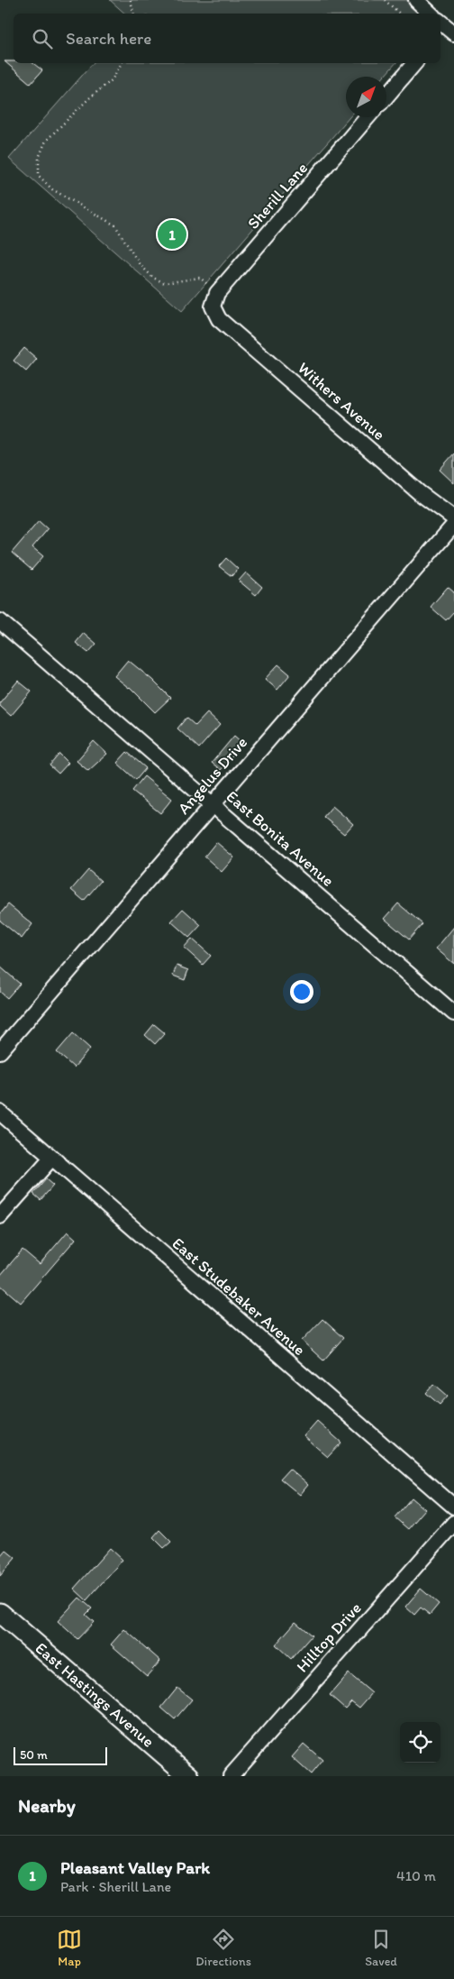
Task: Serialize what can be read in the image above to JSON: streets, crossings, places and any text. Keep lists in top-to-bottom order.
{
  "streets": {
    "main road": ["East Hastings Avenue"],
    "street": [
      "Sherill Lane",
      "Withers Avenue",
      "Angelus Drive",
      "East Bonita Avenue",
      "East Studebaker Avenue",
      "Hilltop Drive"
    ]
  },
  "crossings": [
    ["Sherill Lane", "Withers Avenue"],
    ["Angelus Drive", "East Bonita Avenue"]
  ],
  "scale_bar": "50 m",
  "north": "top right",
  "page": {
    "search": "Search here",
    "pins": "1",
    "scale": "50 m",
    "heading": "Nearby",
    "list": [
      {
        "mark": "1",
        "name": "Pleasant Valley Park",
        "note": "Park · Sherill Lane",
        "value": "410 m"
      }
    ],
    "nav": ["Map", "Directions", "Saved"]
  }
}
